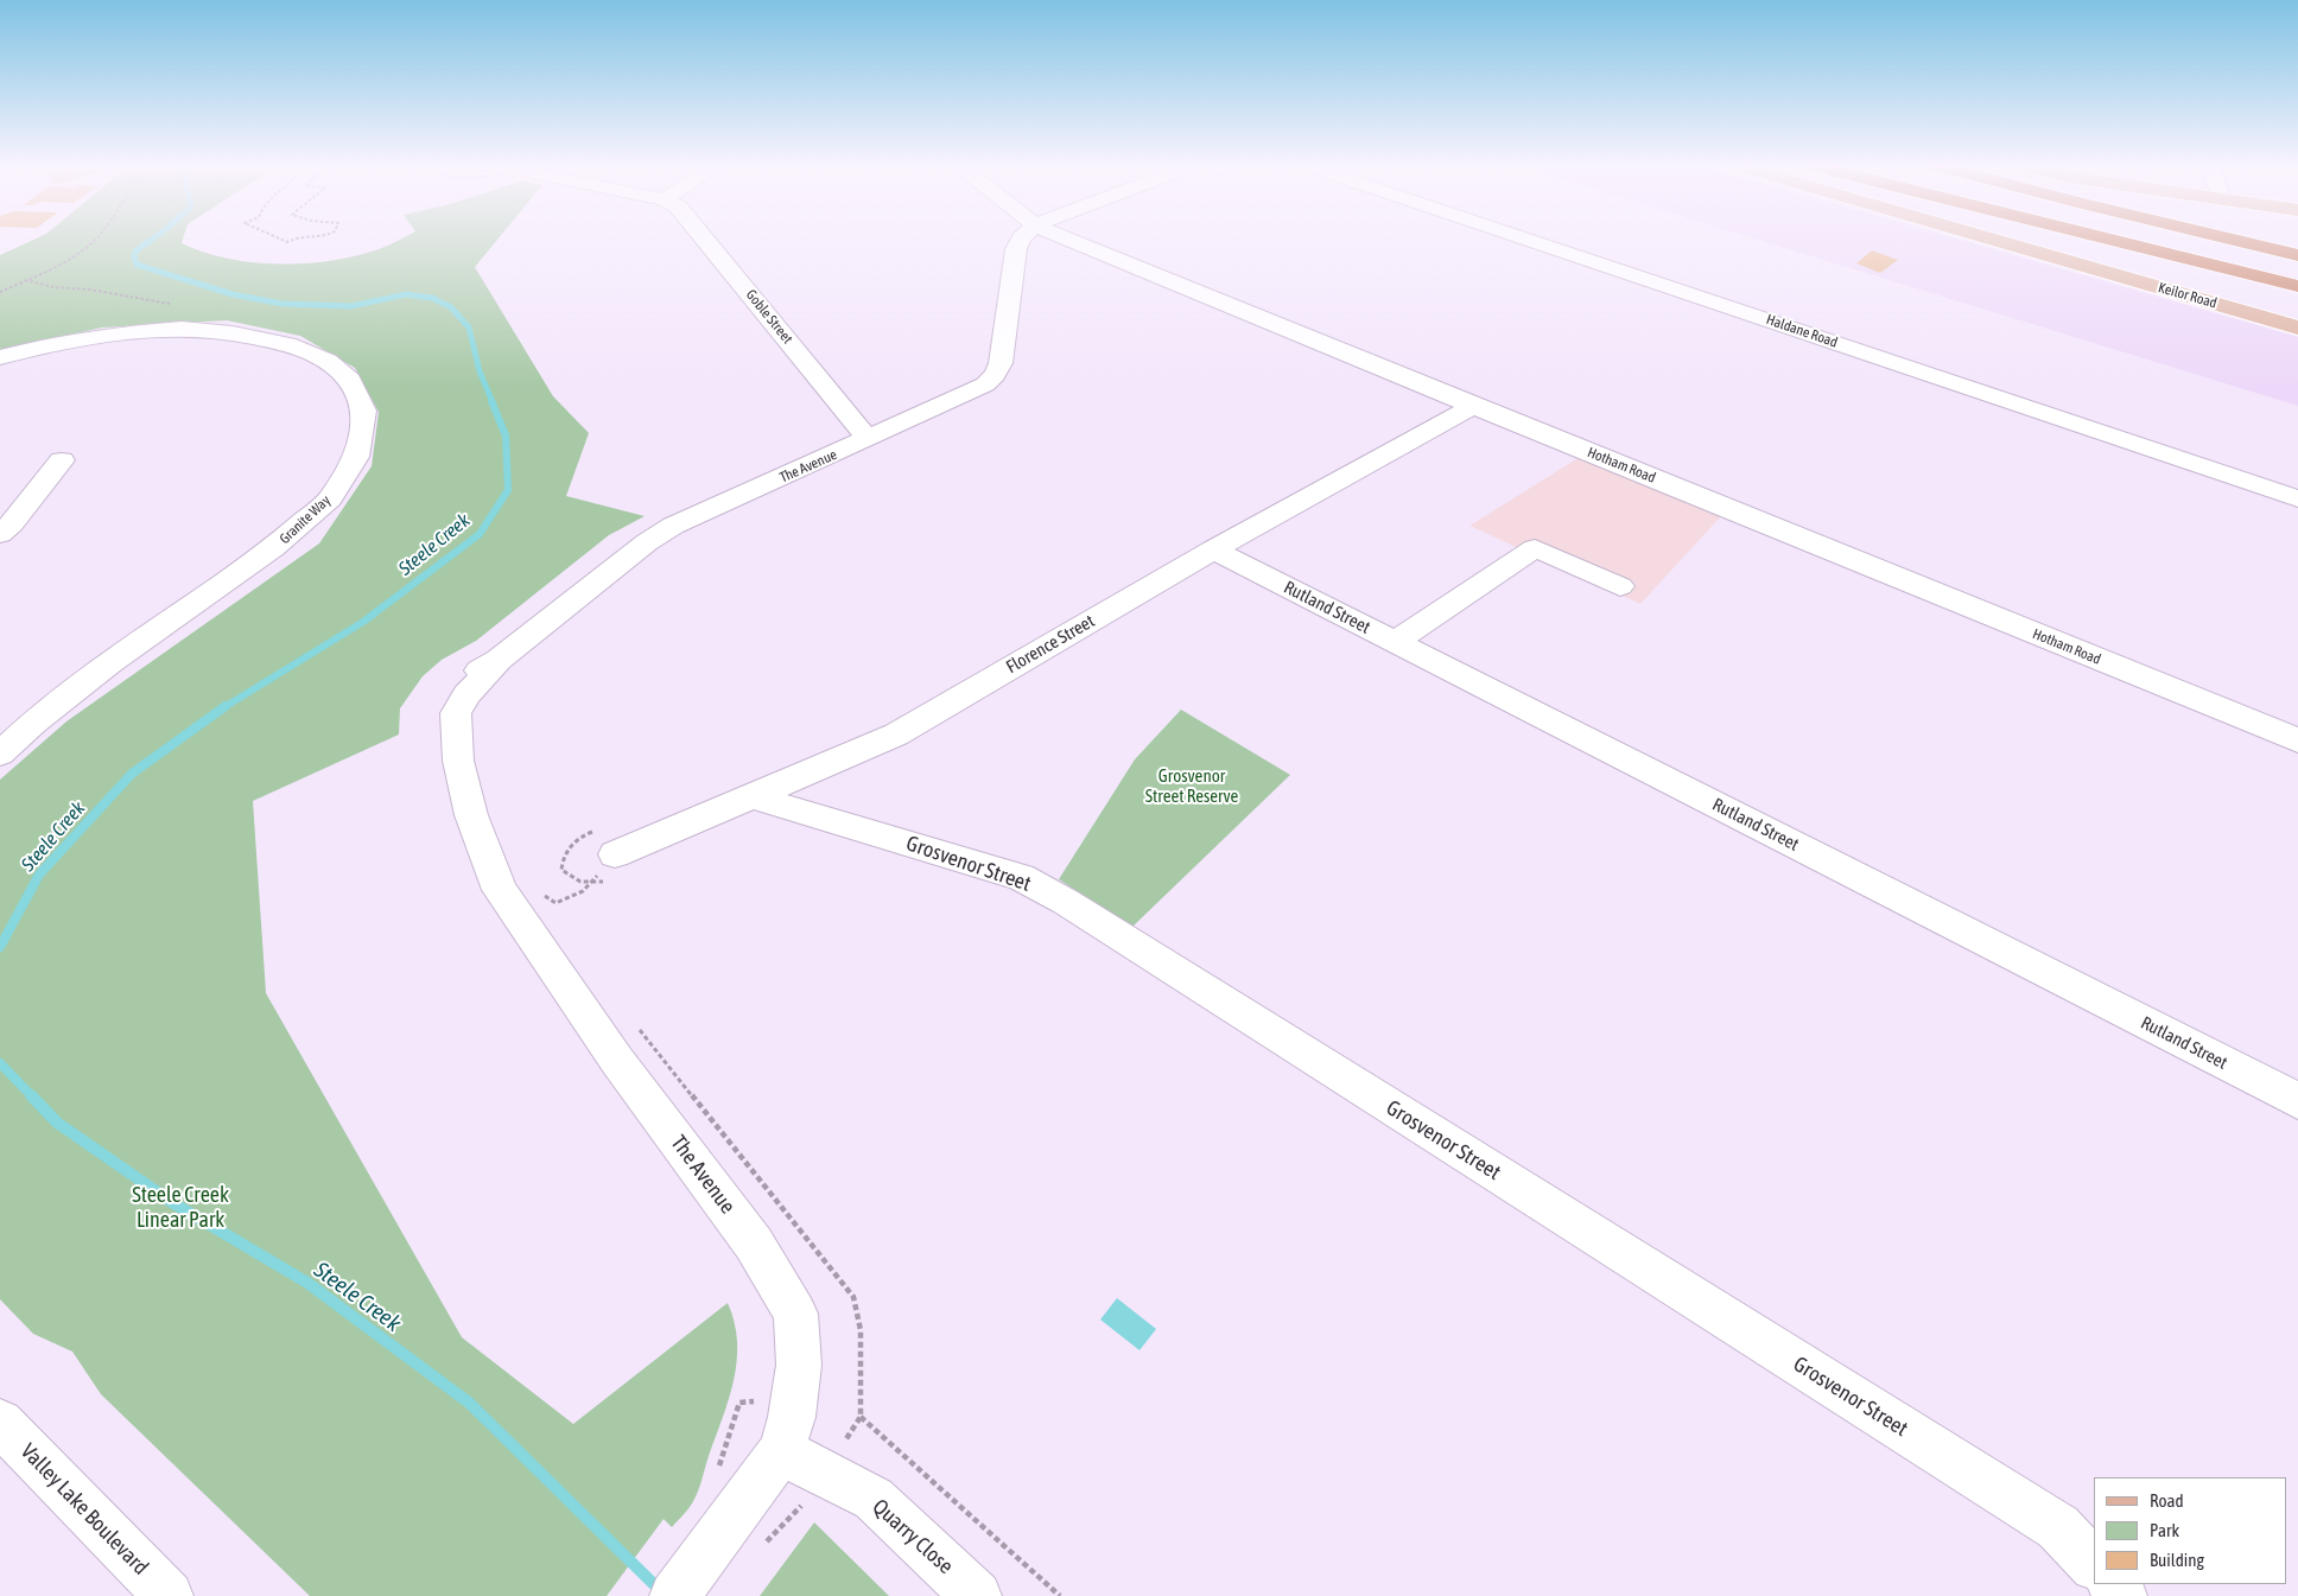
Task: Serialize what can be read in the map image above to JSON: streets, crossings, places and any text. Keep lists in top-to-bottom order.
{
  "streets": {
    "main road": ["Keilor Road"],
    "street": [
      "Goble Street",
      "Haldane Road",
      "Hotham Road",
      "The Avenue",
      "Granite Way",
      "Rutland Street",
      "Florence Street",
      "Grosvenor Street",
      "Valley Lake Boulevard",
      "Quarry Close"
    ]
  },
  "crossings": [
    ["Goble Street", "The Avenue"],
    ["Hotham Road", "Florence Street"],
    ["The Avenue", "Quarry Close"],
    ["Rutland Street", "Florence Street"],
    ["Florence Street", "Grosvenor Street"]
  ],
  "water": ["Steele Creek"],
  "parks": ["Grosvenor Street Reserve", "Steele Creek Linear Park"],
  "legend": ["Road", "Park", "Building"]
}
